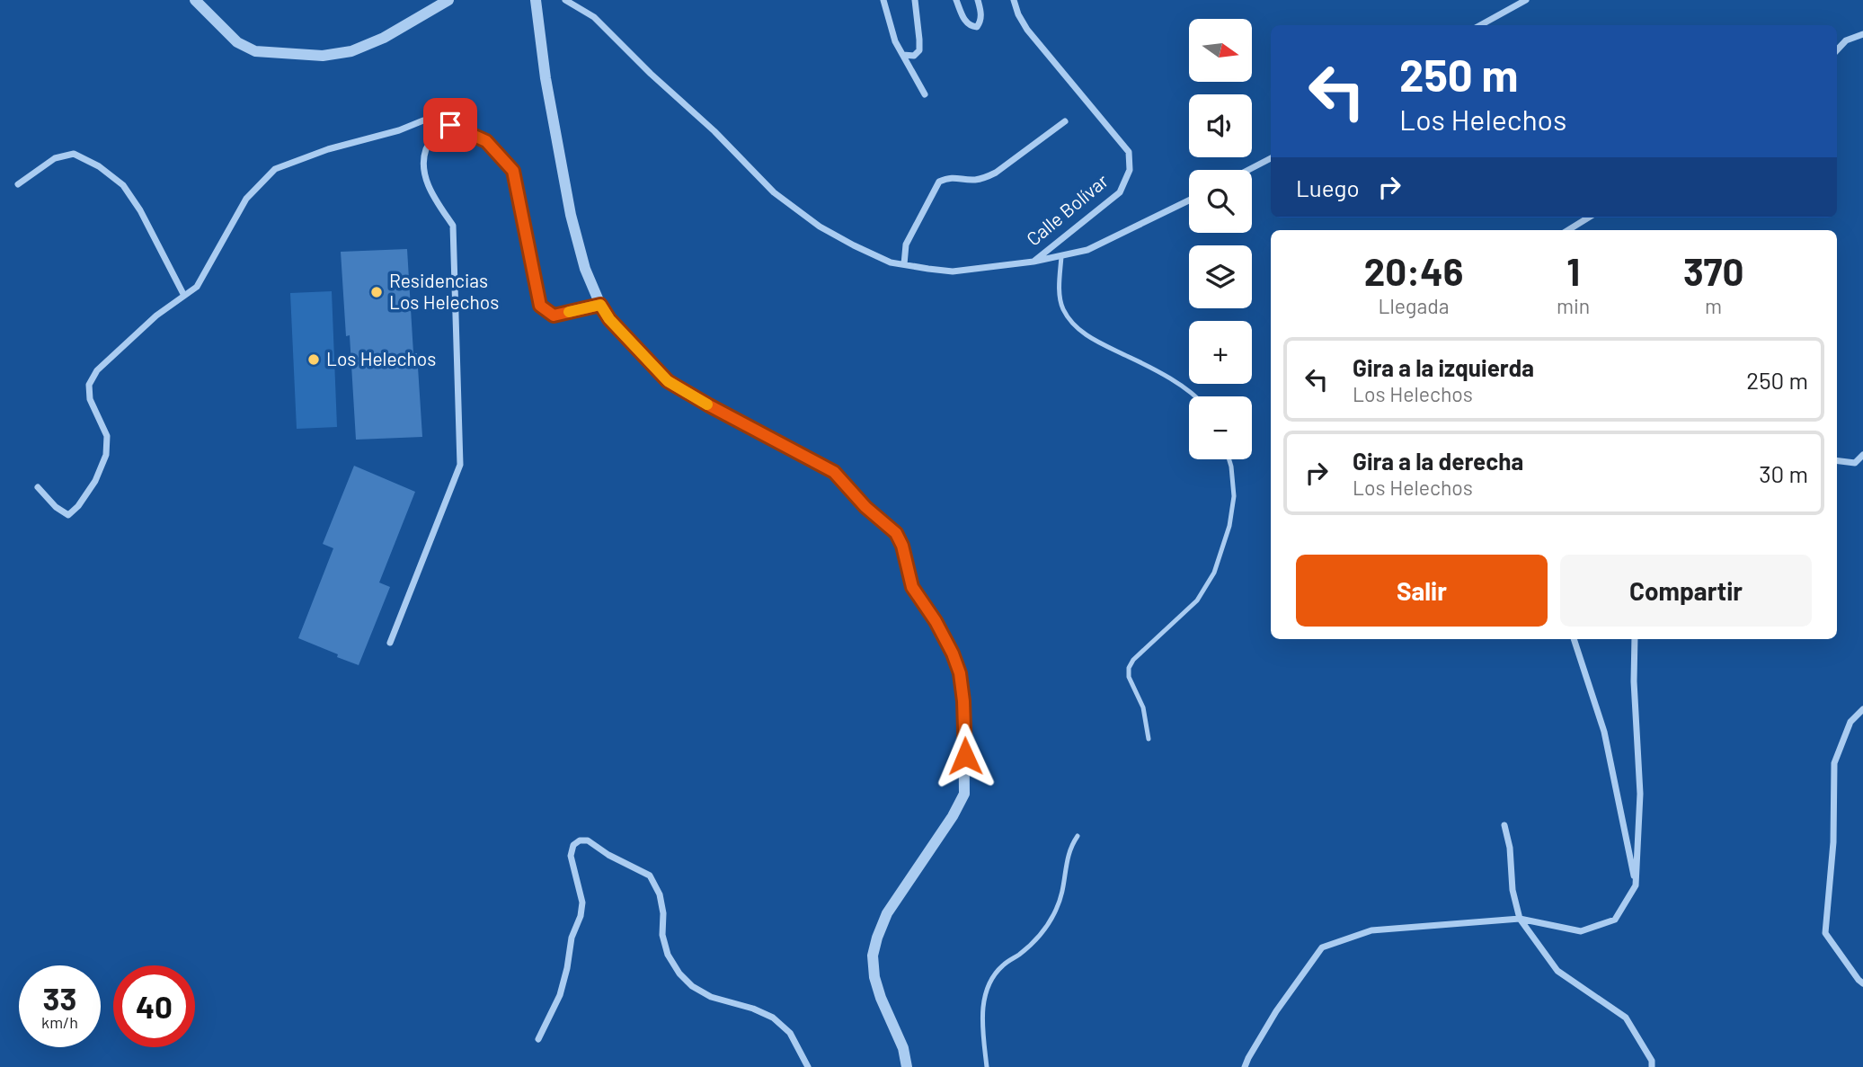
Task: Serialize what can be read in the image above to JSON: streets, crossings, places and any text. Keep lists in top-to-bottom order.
{
  "streets": {
    "street": ["Calle Bolívar"]
  },
  "places": ["Residencias Los Helechos", "Los Helechos"],
  "north": "right",
  "page": {
    "map_buttons": ["+", "−"],
    "turn": ["250 m", "Los Helechos"],
    "then": "Luego",
    "eta": [
      "20:46",
      "Llegada",
      "1",
      "min",
      "370",
      "m"
    ],
    "list": [
      {
        "name": "Gira a la izquierda",
        "note": "Los Helechos",
        "value": "250 m"
      },
      {
        "name": "Gira a la derecha",
        "note": "Los Helechos",
        "value": "30 m"
      }
    ],
    "buttons": ["Salir", "Compartir"],
    "speed": "33 km/h",
    "limit": "40"
  }
}
